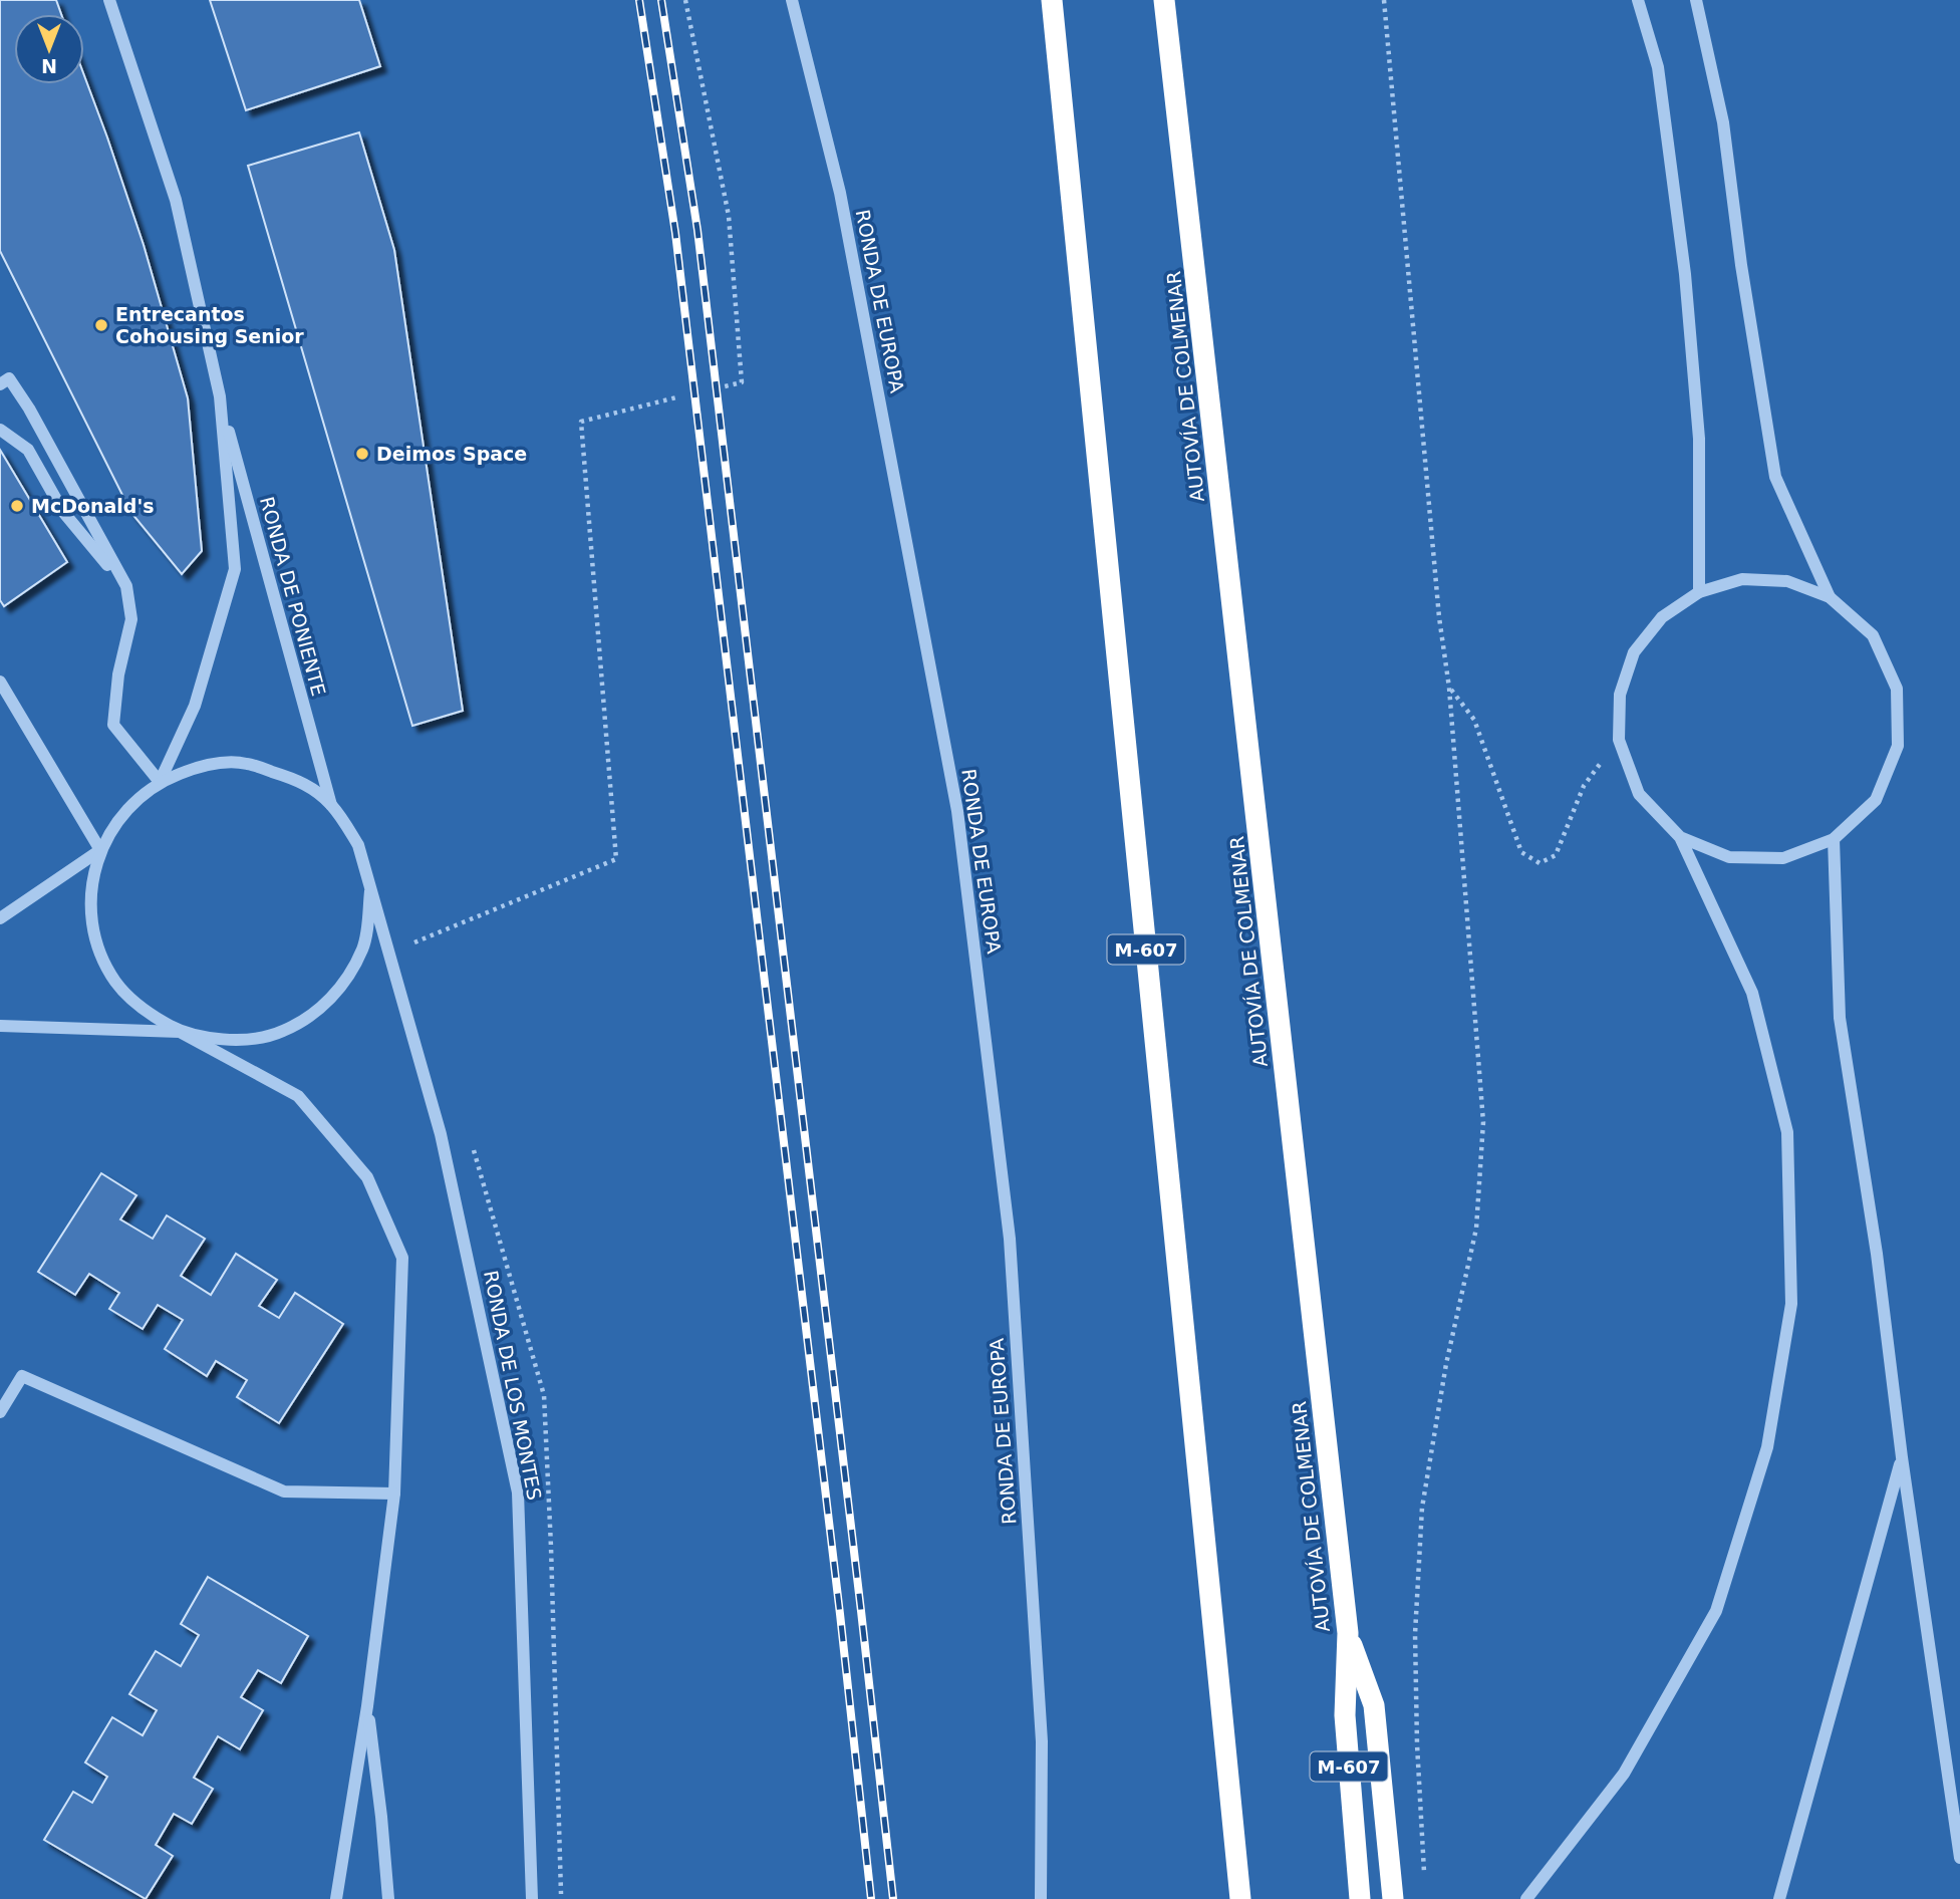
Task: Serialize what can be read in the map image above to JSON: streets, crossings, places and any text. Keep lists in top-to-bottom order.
{
  "streets": {
    "highway": ["AUTOVÍA DE COLMENAR", "M-607"],
    "street": ["RONDA DE EUROPA", "RONDA DE PONIENTE", "RONDA DE LOS MONTES"]
  },
  "crossings": [
    ["RONDA DE PONIENTE", "RONDA DE LOS MONTES"]
  ],
  "places": ["Entrecantos Cohousing Senior", "Deimos Space", "McDonald's"],
  "north": "bottom"
}
